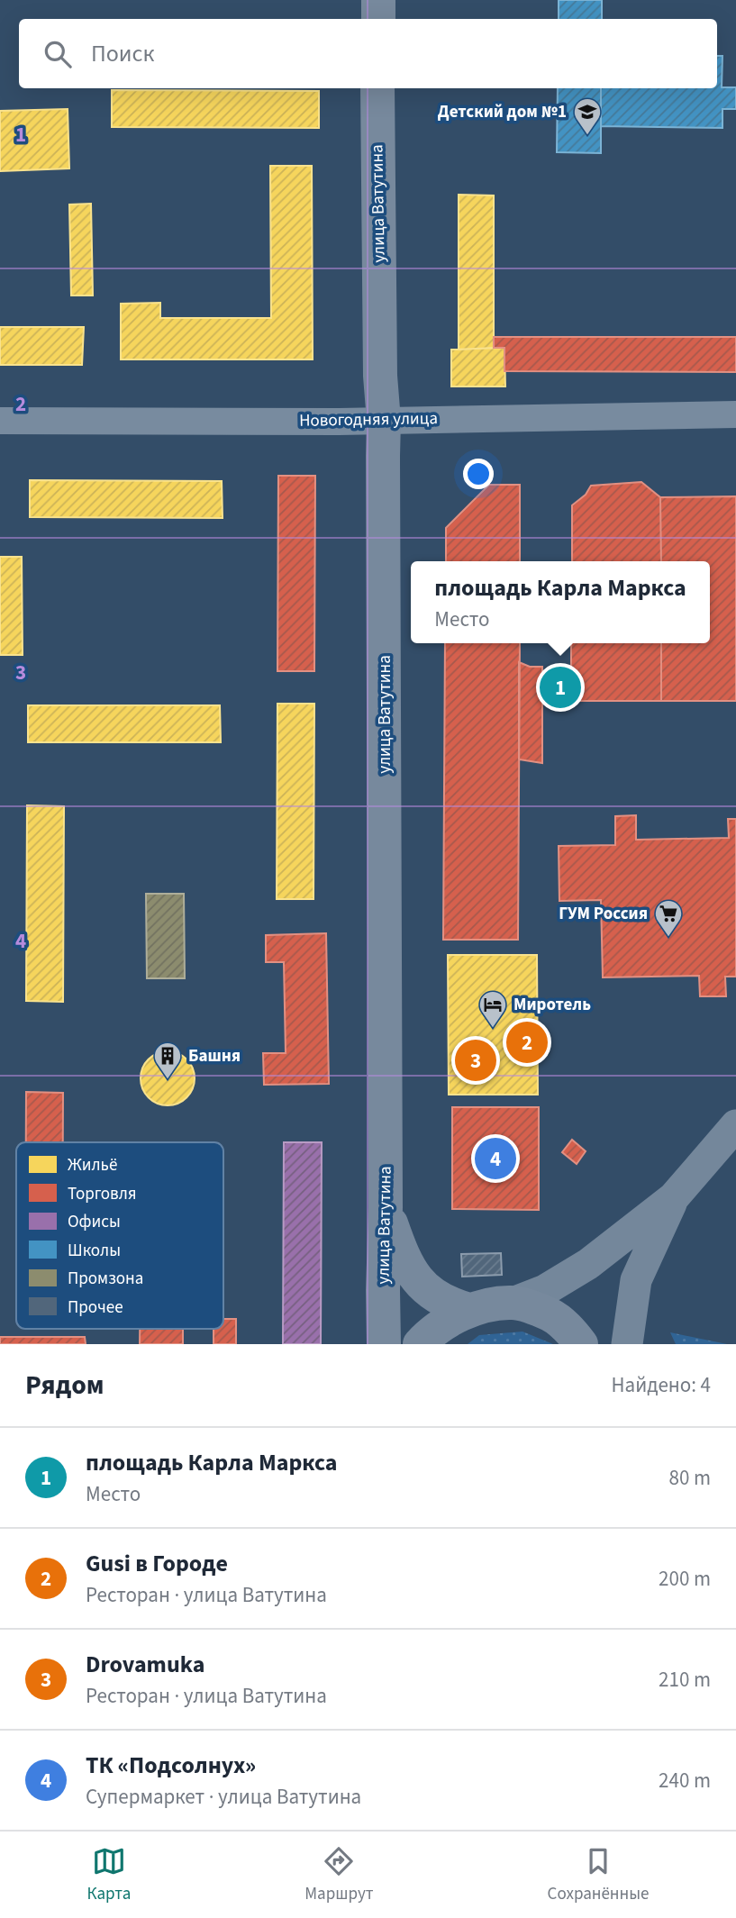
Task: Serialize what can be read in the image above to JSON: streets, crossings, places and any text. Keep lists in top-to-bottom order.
{
  "streets": {
    "main road": ["улица Ватутина"],
    "street": ["Новогодняя улица"]
  },
  "crossings": [
    ["улица Ватутина", "Новогодняя улица"]
  ],
  "places": {
    "school or university": ["Детский дом №1"],
    "supermarket": ["ГУМ Россия"],
    "hotel": ["Миротель"],
    "building": ["Башня"]
  },
  "legend": [
    "Жильё",
    "Торговля",
    "Офисы",
    "Школы",
    "Промзона",
    "Прочее"
  ],
  "page": {
    "search": "Поиск",
    "popup": ["площадь Карла Маркса", "Место"],
    "pins": [
      "1",
      "2",
      "3",
      "4"
    ],
    "heading": ["Рядом", "Найдено: 4"],
    "list": [
      {
        "mark": "1",
        "name": "площадь Карла Маркса",
        "note": "Место",
        "value": "80 m"
      },
      {
        "mark": "2",
        "name": "Gusi в Городе",
        "note": "Ресторан · улица Ватутина",
        "value": "200 m"
      },
      {
        "mark": "3",
        "name": "Drovamuka",
        "note": "Ресторан · улица Ватутина",
        "value": "210 m"
      },
      {
        "mark": "4",
        "name": "ТК «Подсолнух»",
        "note": "Супермаркет · улица Ватутина",
        "value": "240 m"
      }
    ],
    "nav": ["Карта", "Маршрут", "Сохранённые"]
  },
  "grid": {
    "rows": [
      "1",
      "2",
      "3",
      "4"
    ]
  }
}
